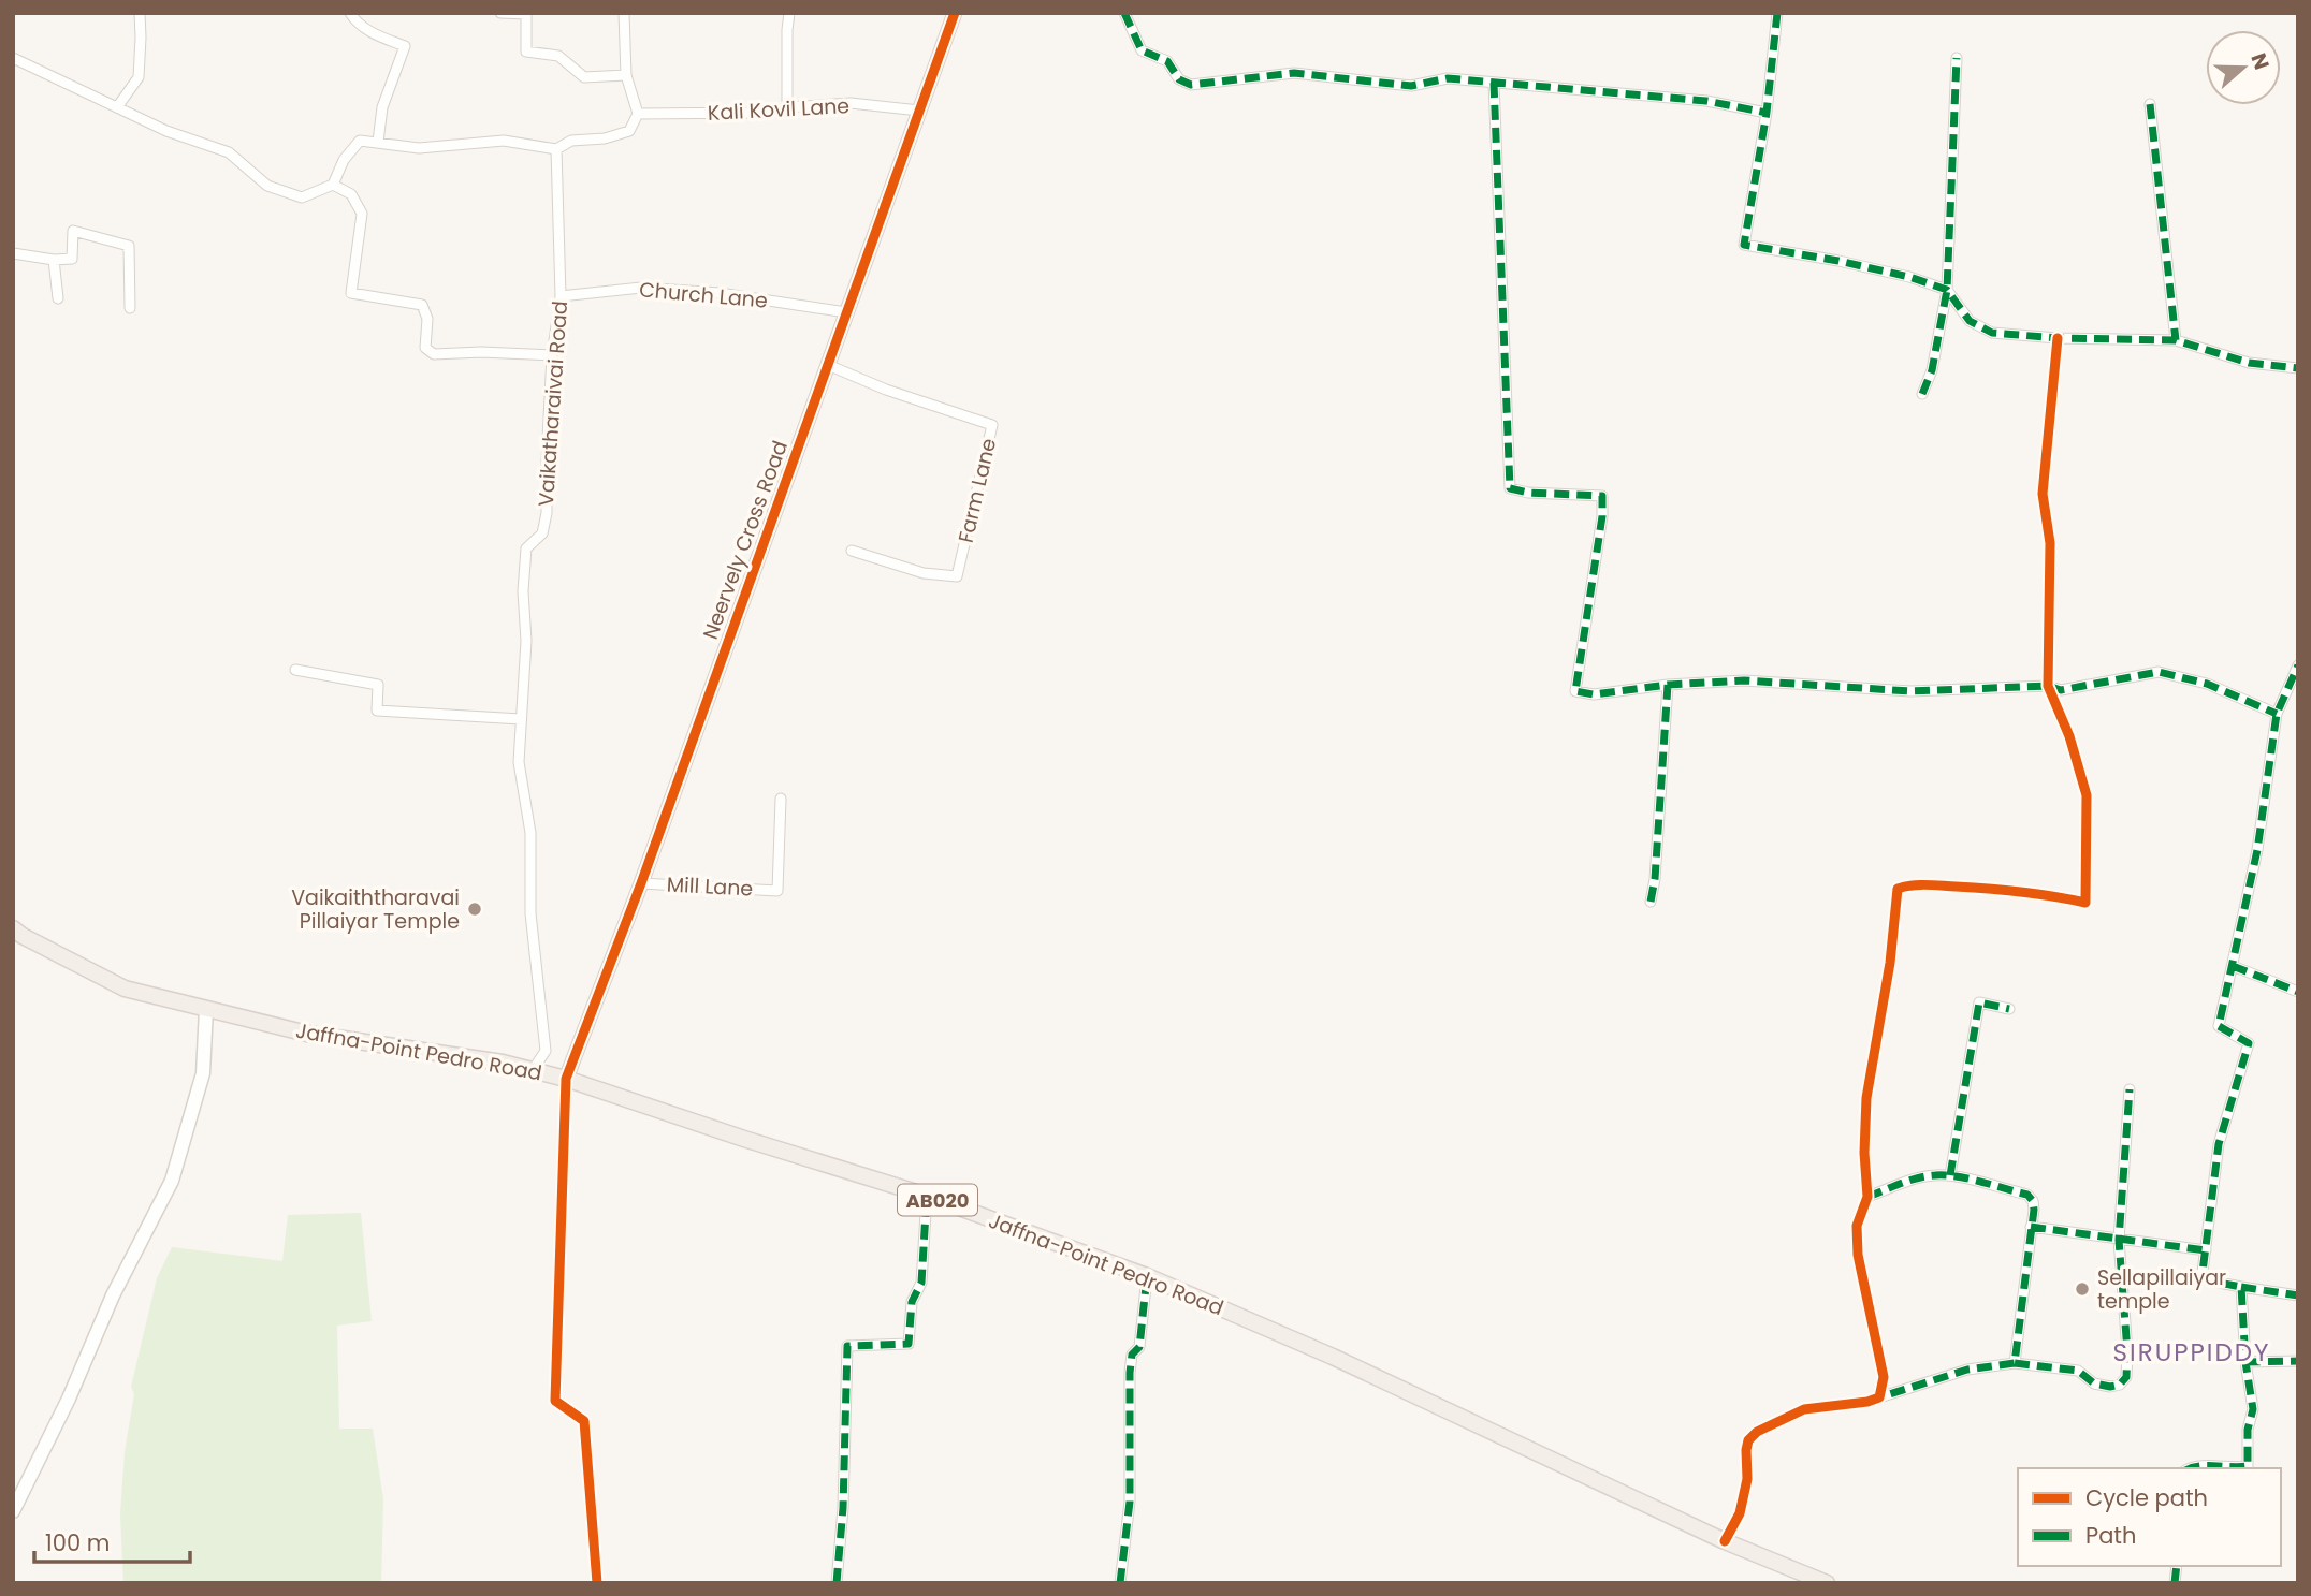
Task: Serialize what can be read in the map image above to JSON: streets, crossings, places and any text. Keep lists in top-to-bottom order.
{
  "streets": {
    "main road": ["Jaffna-Point Pedro Road", "AB020"],
    "street": [
      "Kali Kovil Lane",
      "Church Lane",
      "Vaikatharaivai Road",
      "Farm Lane",
      "Neervely Cross Road",
      "Mill Lane"
    ]
  },
  "crossings": [
    ["Kali Kovil Lane", "Neervely Cross Road"],
    ["Church Lane", "Vaikatharaivai Road"],
    ["Church Lane", "Neervely Cross Road"],
    ["Vaikatharaivai Road", "Jaffna-Point Pedro Road"],
    ["Farm Lane", "Neervely Cross Road"],
    ["Neervely Cross Road", "Mill Lane"],
    ["Neervely Cross Road", "Jaffna-Point Pedro Road"]
  ],
  "districts": ["SIRUPPIDDY"],
  "places": ["Vaikaiththaravai Pillaiyar Temple", "Sellapillaiyar temple"],
  "legend": ["Cycle path", "Path"],
  "scale_bar": "100 m",
  "north": "right"
}
